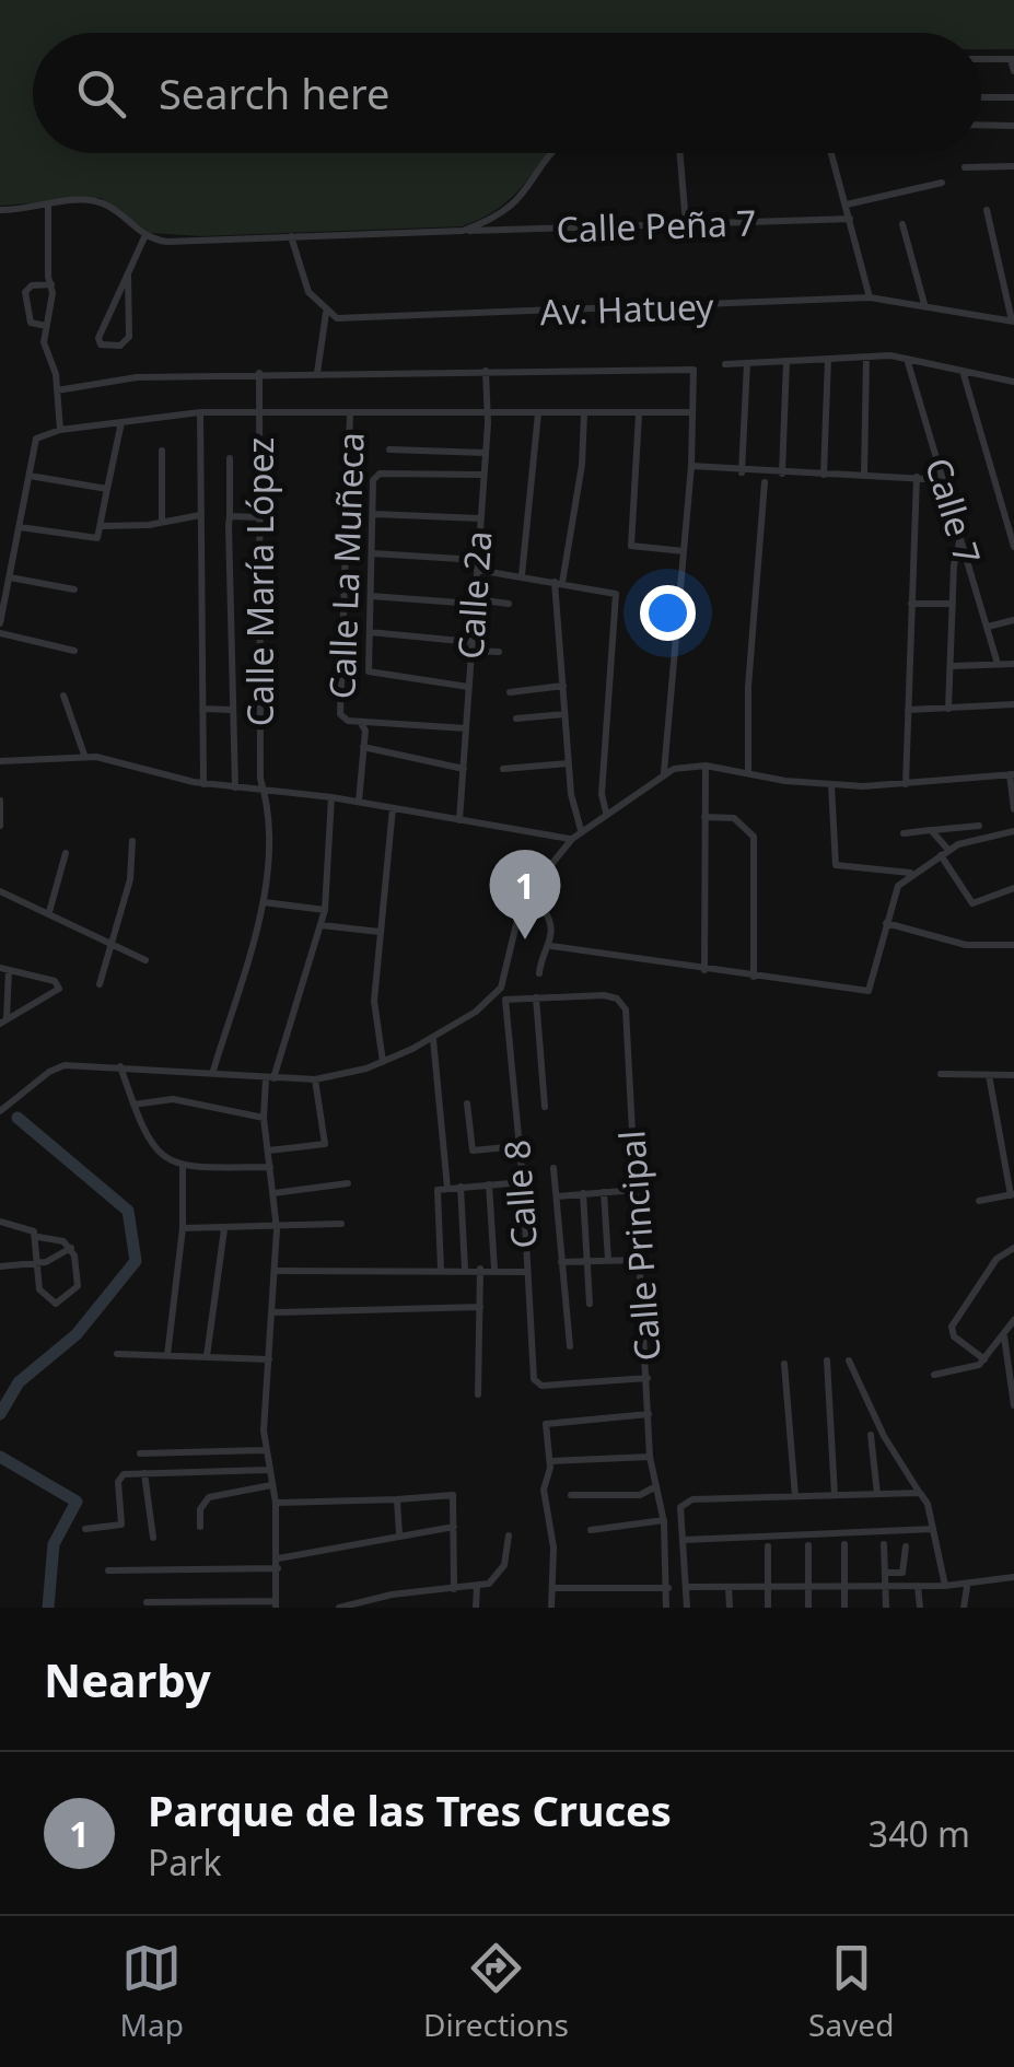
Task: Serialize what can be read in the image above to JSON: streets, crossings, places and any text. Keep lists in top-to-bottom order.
{
  "streets": {
    "street": [
      "Calle Peña 7",
      "Av. Hatuey",
      "Calle 7",
      "Calle La Muñeca",
      "Calle María López",
      "Calle 2a",
      "Calle 8",
      "Calle Principal"
    ]
  },
  "crossings": [
    ["Calle 8", "Calle Principal"]
  ],
  "page": {
    "search": "Search here",
    "pins": "1",
    "heading": "Nearby",
    "list": [
      {
        "mark": "1",
        "name": "Parque de las Tres Cruces",
        "note": "Park",
        "value": "340 m"
      }
    ],
    "nav": ["Map", "Directions", "Saved"]
  }
}
